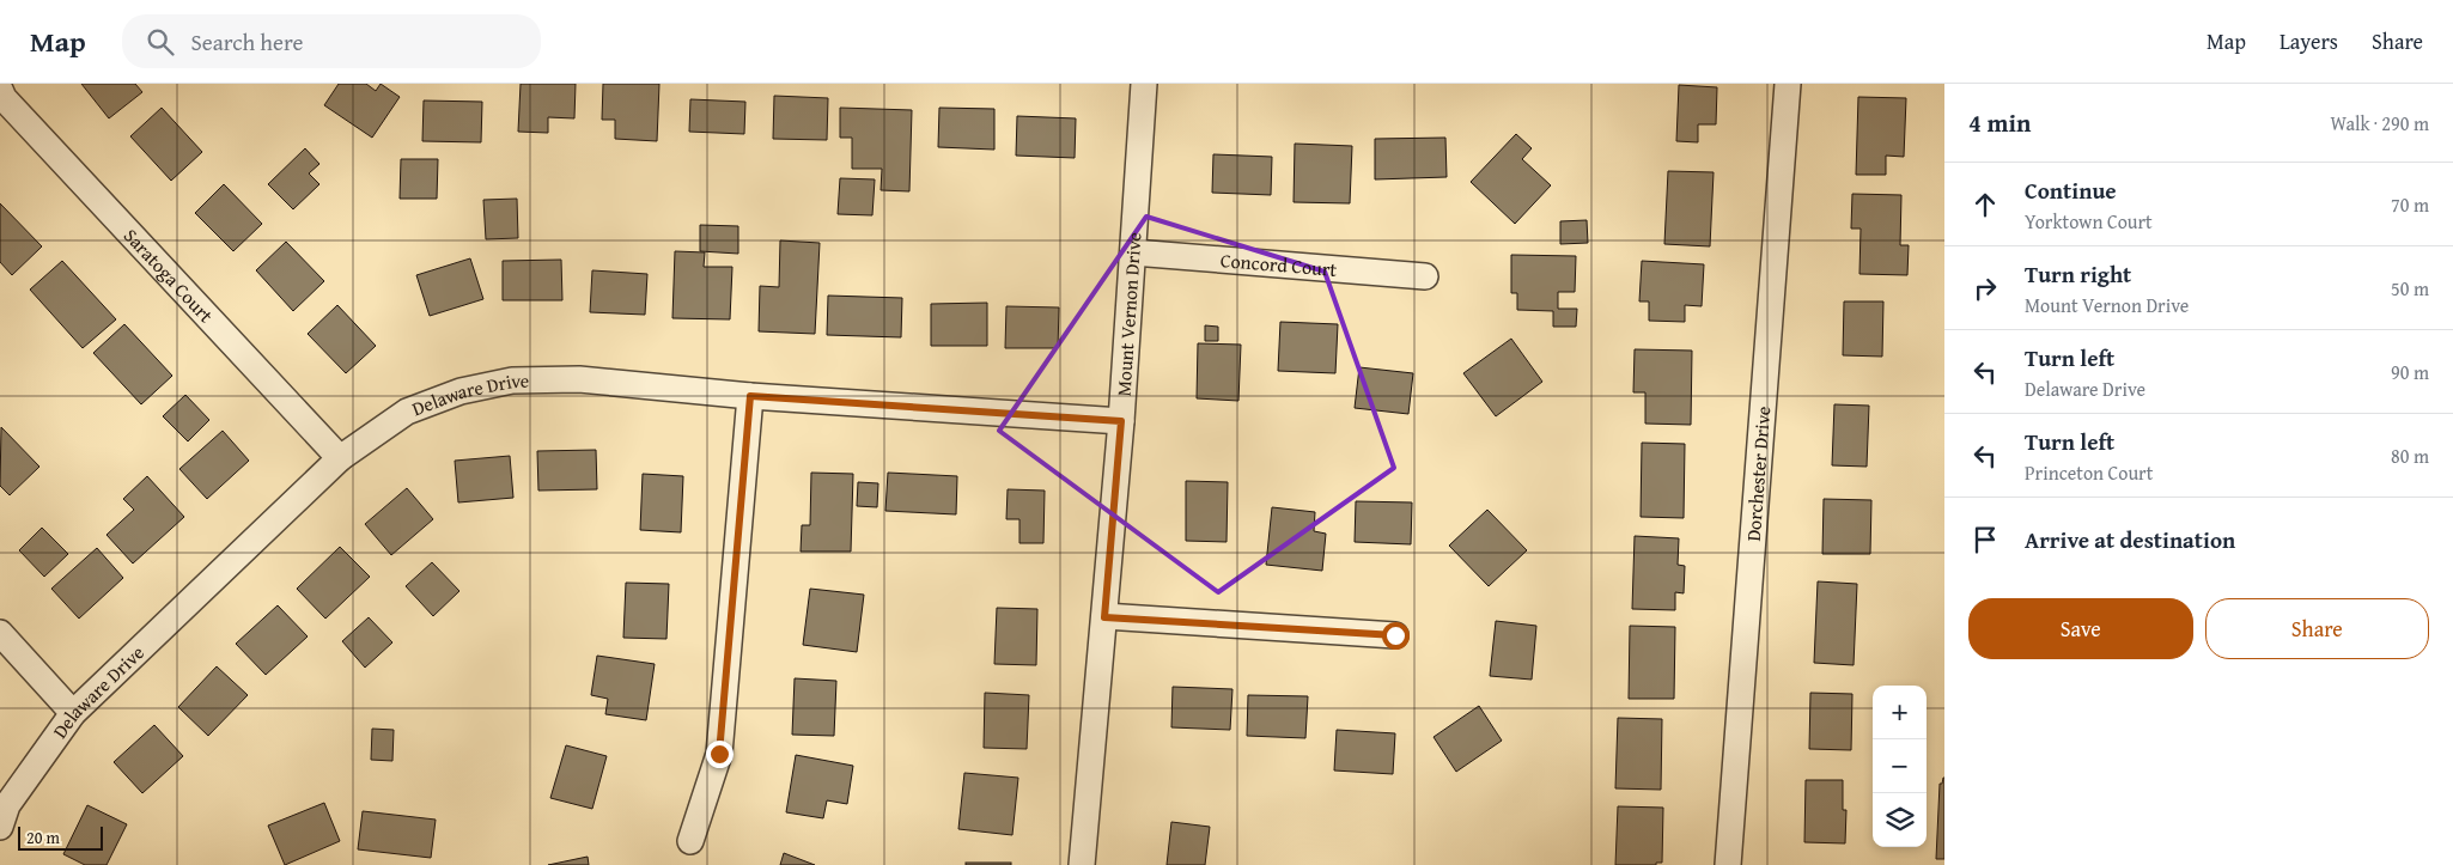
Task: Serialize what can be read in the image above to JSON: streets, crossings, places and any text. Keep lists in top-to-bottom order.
{
  "streets": {
    "street": [
      "Concord Court",
      "Saratoga Court",
      "Mount Vernon Drive",
      "Delaware Drive",
      "Dorchester Drive"
    ]
  },
  "crossings": [
    ["Concord Court", "Mount Vernon Drive"],
    ["Saratoga Court", "Delaware Drive"],
    ["Mount Vernon Drive", "Delaware Drive"]
  ],
  "scale_bar": "20 m",
  "page": {
    "header": "Map",
    "search": "Search here",
    "nav": ["Map", "Layers", "Share"],
    "heading": ["4 min", "Walk · 290 m"],
    "list": [
      ["Continue", "Yorktown Court", "70 m"],
      ["Turn right", "Mount Vernon Drive", "50 m"],
      ["Turn left", "Delaware Drive", "90 m"],
      ["Turn left", "Princeton Court", "80 m"],
      "Arrive at destination"
    ],
    "buttons": ["Save", "Share"],
    "map_buttons": ["+", "−"],
    "scale": "20 m"
  }
}
